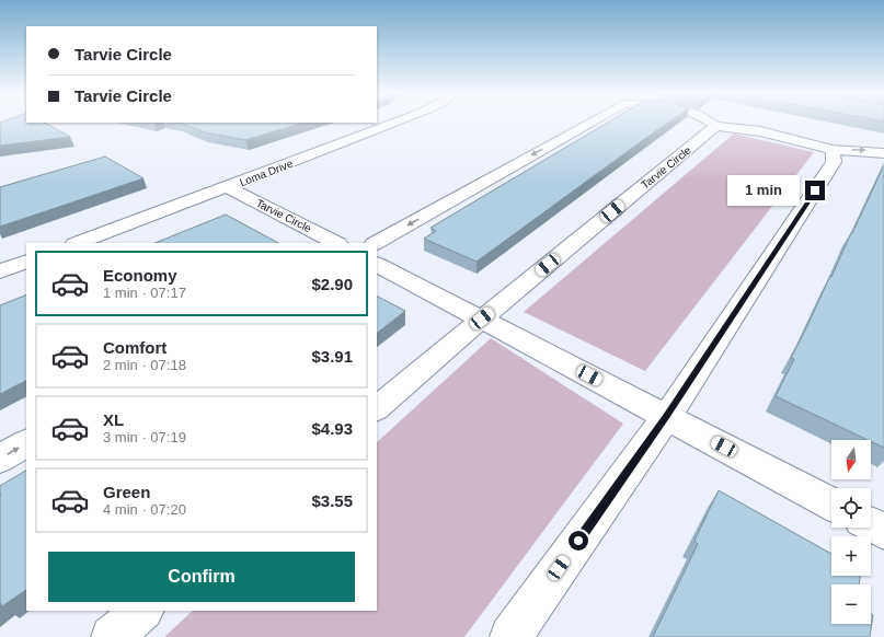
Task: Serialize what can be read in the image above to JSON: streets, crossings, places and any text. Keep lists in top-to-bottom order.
{
  "streets": {
    "street": ["Tarvie Circle", "Loma Drive"]
  },
  "crossings": [
    ["Tarvie Circle", "Loma Drive"]
  ],
  "north": "bottom",
  "page": {
    "banner": ["Tarvie Circle", "Tarvie Circle"],
    "bubble": "1 min",
    "list": [
      {
        "name": "Economy",
        "note": "1 min · 07:17",
        "value": "$2.90"
      },
      {
        "name": "Comfort",
        "note": "2 min · 07:18",
        "value": "$3.91"
      },
      {
        "name": "XL",
        "note": "3 min · 07:19",
        "value": "$4.93"
      },
      {
        "name": "Green",
        "note": "4 min · 07:20",
        "value": "$3.55"
      }
    ],
    "map_buttons": ["+", "−"],
    "buttons": "Confirm"
  }
}
